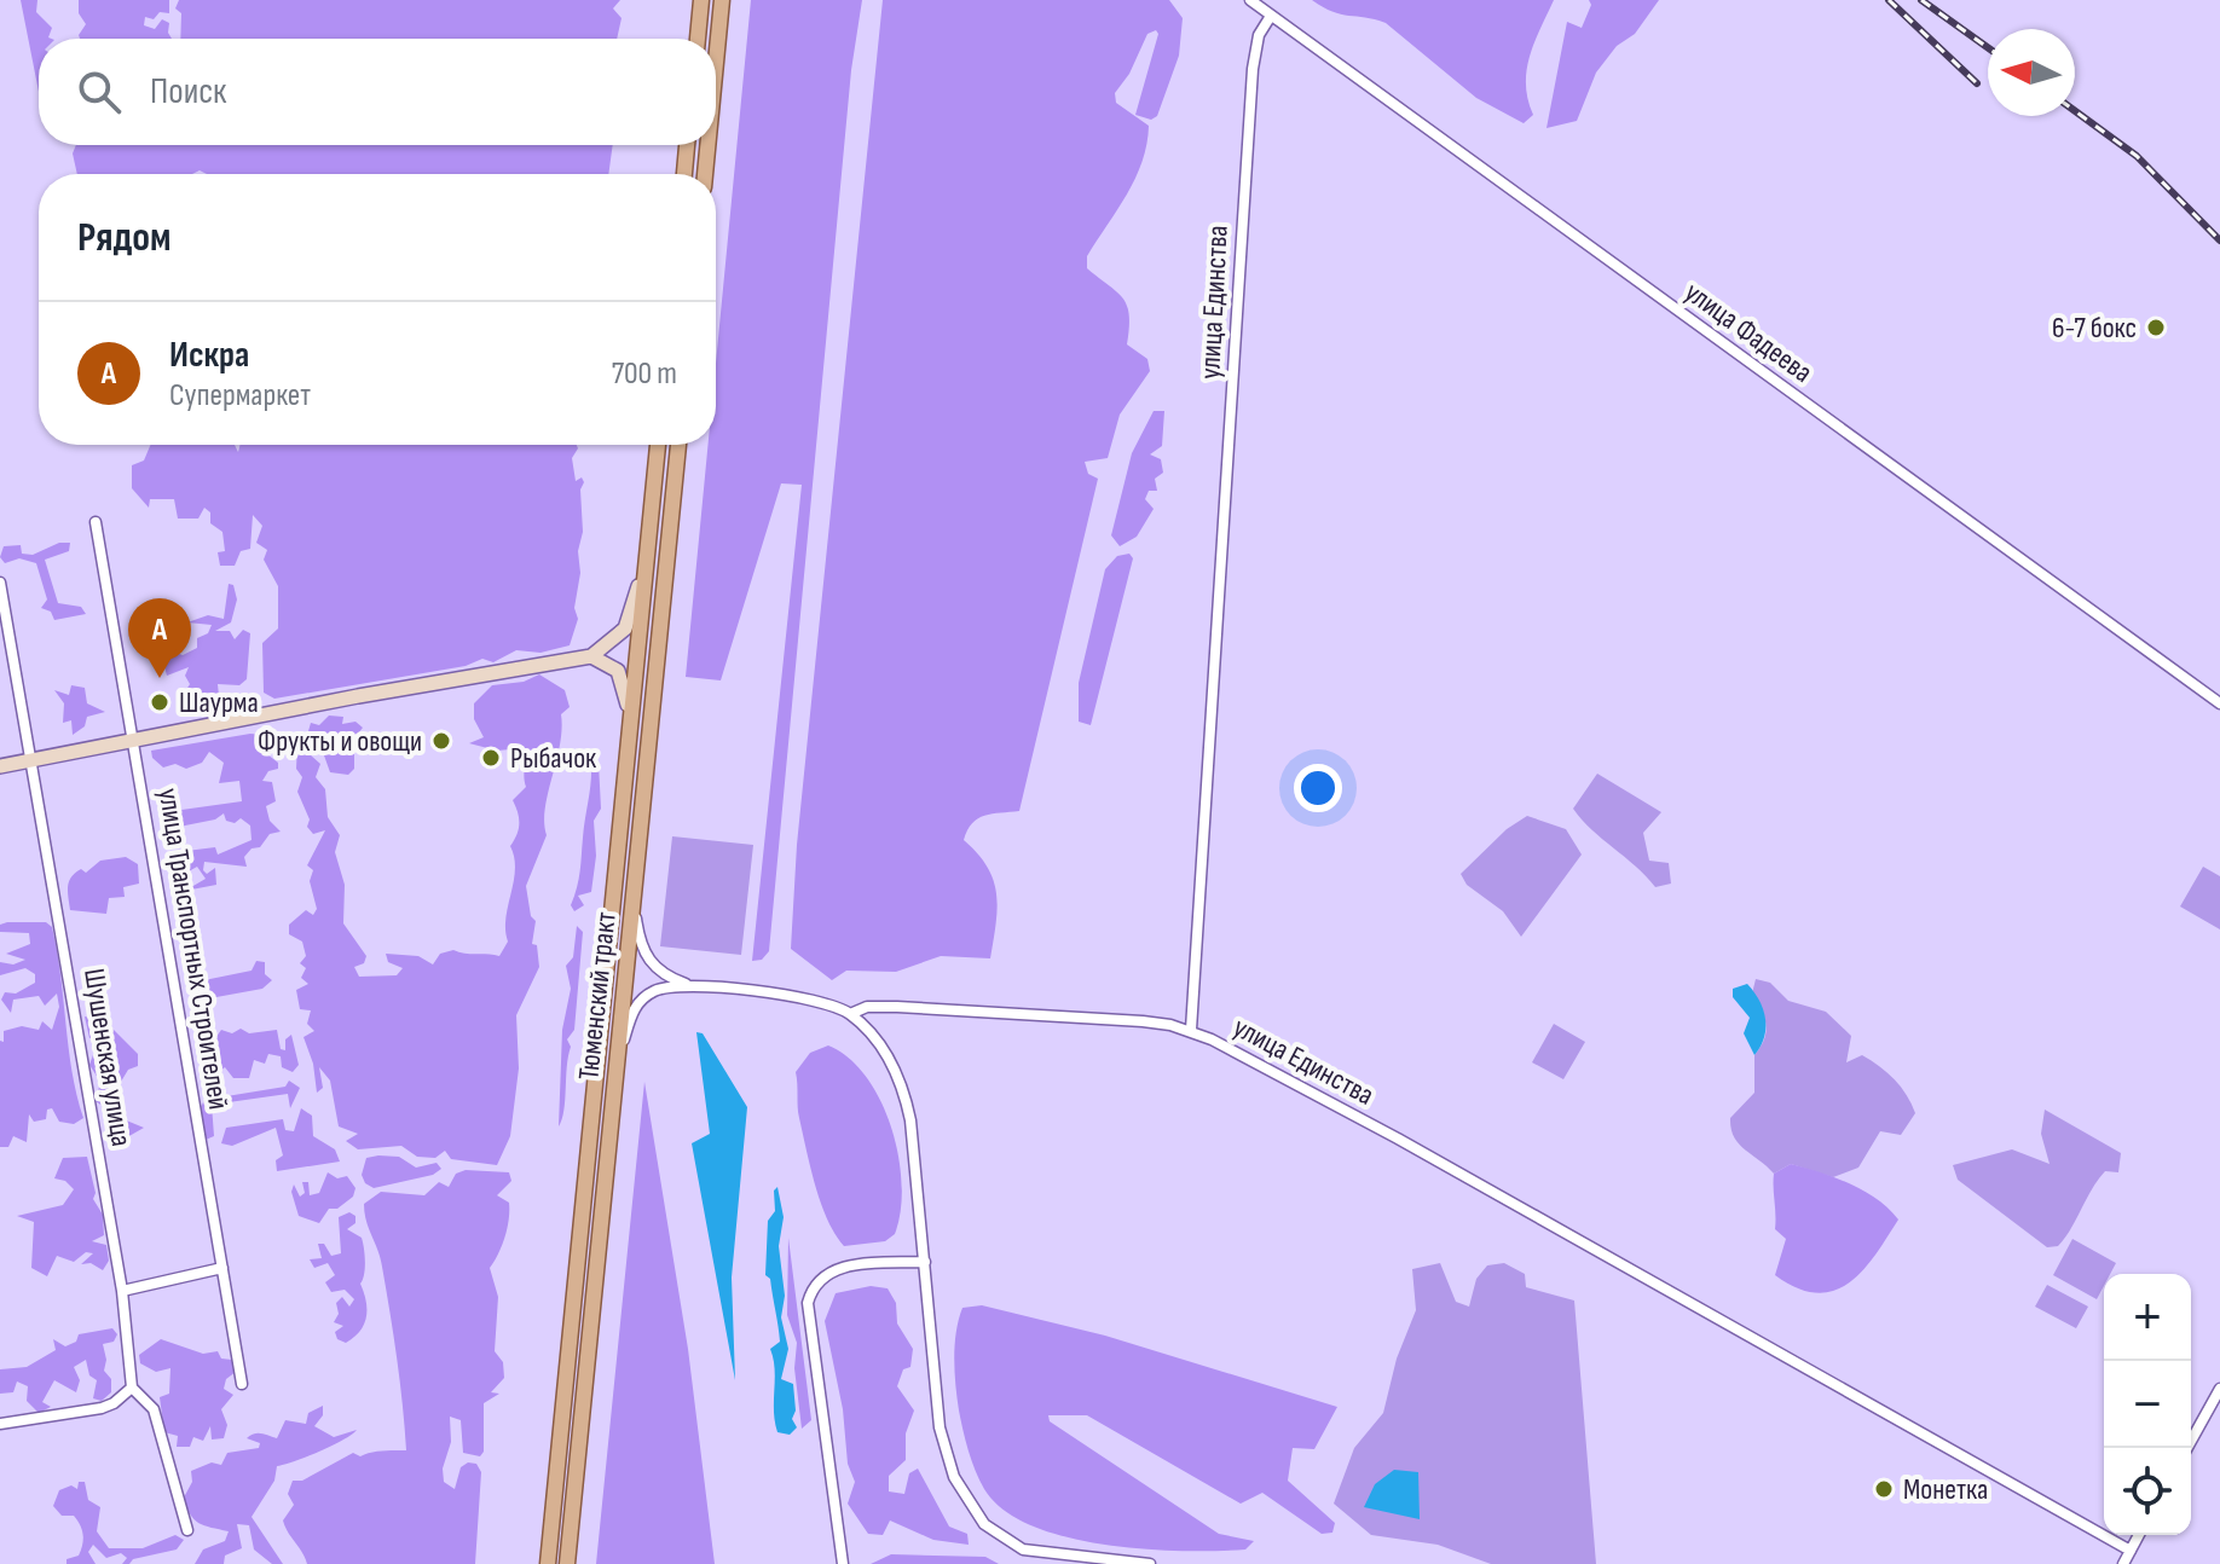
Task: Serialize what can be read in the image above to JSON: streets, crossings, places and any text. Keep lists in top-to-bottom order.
{
  "streets": {
    "main road": ["Тюменский тракт"],
    "street": [
      "улица Единства",
      "улица Фадеева",
      "улица Транспортных Строителей",
      "Шушенская улица"
    ]
  },
  "crossings": [
    ["улица Единства", "улица Фадеева"]
  ],
  "places": [
    "6-7 бокс",
    "Шаурма",
    "Фрукты и овощи",
    "Рыбачок",
    "Монетка"
  ],
  "north": "left",
  "page": {
    "search": "Поиск",
    "heading": "Рядом",
    "list": [
      {
        "mark": "A",
        "name": "Искра",
        "note": "Супермаркет",
        "value": "700 m"
      }
    ],
    "pins": "A",
    "map_buttons": ["+", "−"]
  }
}
